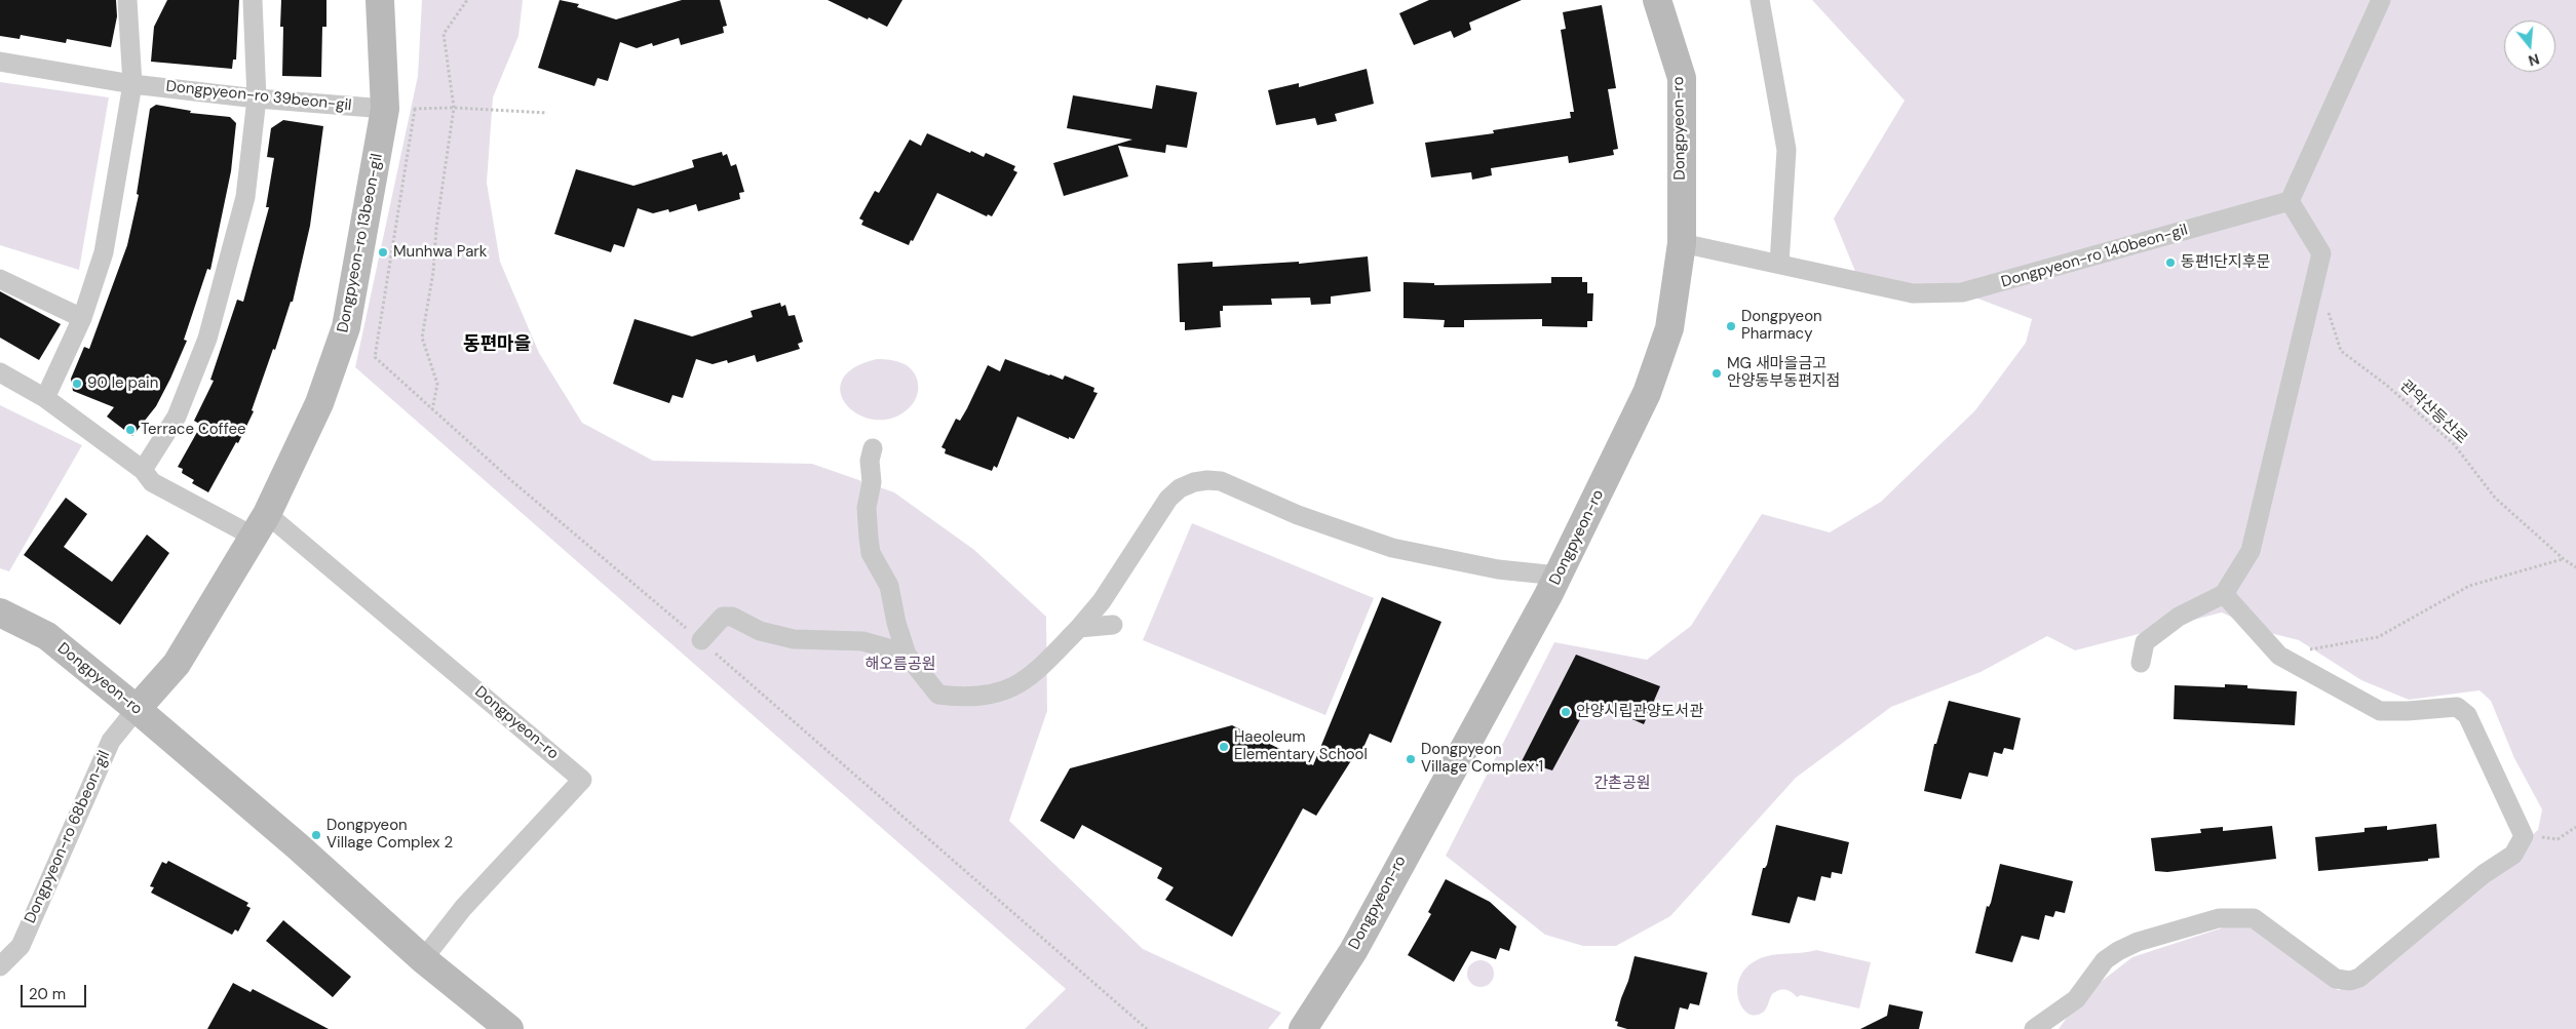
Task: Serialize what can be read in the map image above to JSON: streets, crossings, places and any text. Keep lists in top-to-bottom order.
{
  "streets": {
    "street": [
      "Dongpyeon-ro 39beon-gil",
      "Dongpyeon-ro",
      "Dongpyeon-ro 13beon-gil",
      "Dongpyeon-ro 140beon-gil",
      "Dongpyeon-ro 68beon-gil"
    ],
    "path": ["관악산등산로"]
  },
  "crossings": [
    ["Dongpyeon-ro 39beon-gil", "Dongpyeon-ro 13beon-gil"],
    ["Dongpyeon-ro", "Dongpyeon-ro 13beon-gil"],
    ["Dongpyeon-ro", "Dongpyeon-ro 140beon-gil"],
    ["Dongpyeon-ro", "Dongpyeon-ro 68beon-gil"],
    ["Dongpyeon-ro 13beon-gil", "Dongpyeon-ro 68beon-gil"]
  ],
  "districts": ["동편마을"],
  "parks": ["해오름공원", "간촌공원"],
  "places": [
    "Munhwa Park",
    "동편1단지후문",
    "Dongpyeon Pharmacy",
    "MG 새마을금고 안양동부동편지점",
    "90 le pain",
    "Terrace Coffee",
    "안양시립관양도서관",
    "Haeoleum Elementary School",
    "Dongpyeon Village Complex 1",
    "Dongpyeon Village Complex 2"
  ],
  "scale_bar": "20 m",
  "north": "bottom"
}
